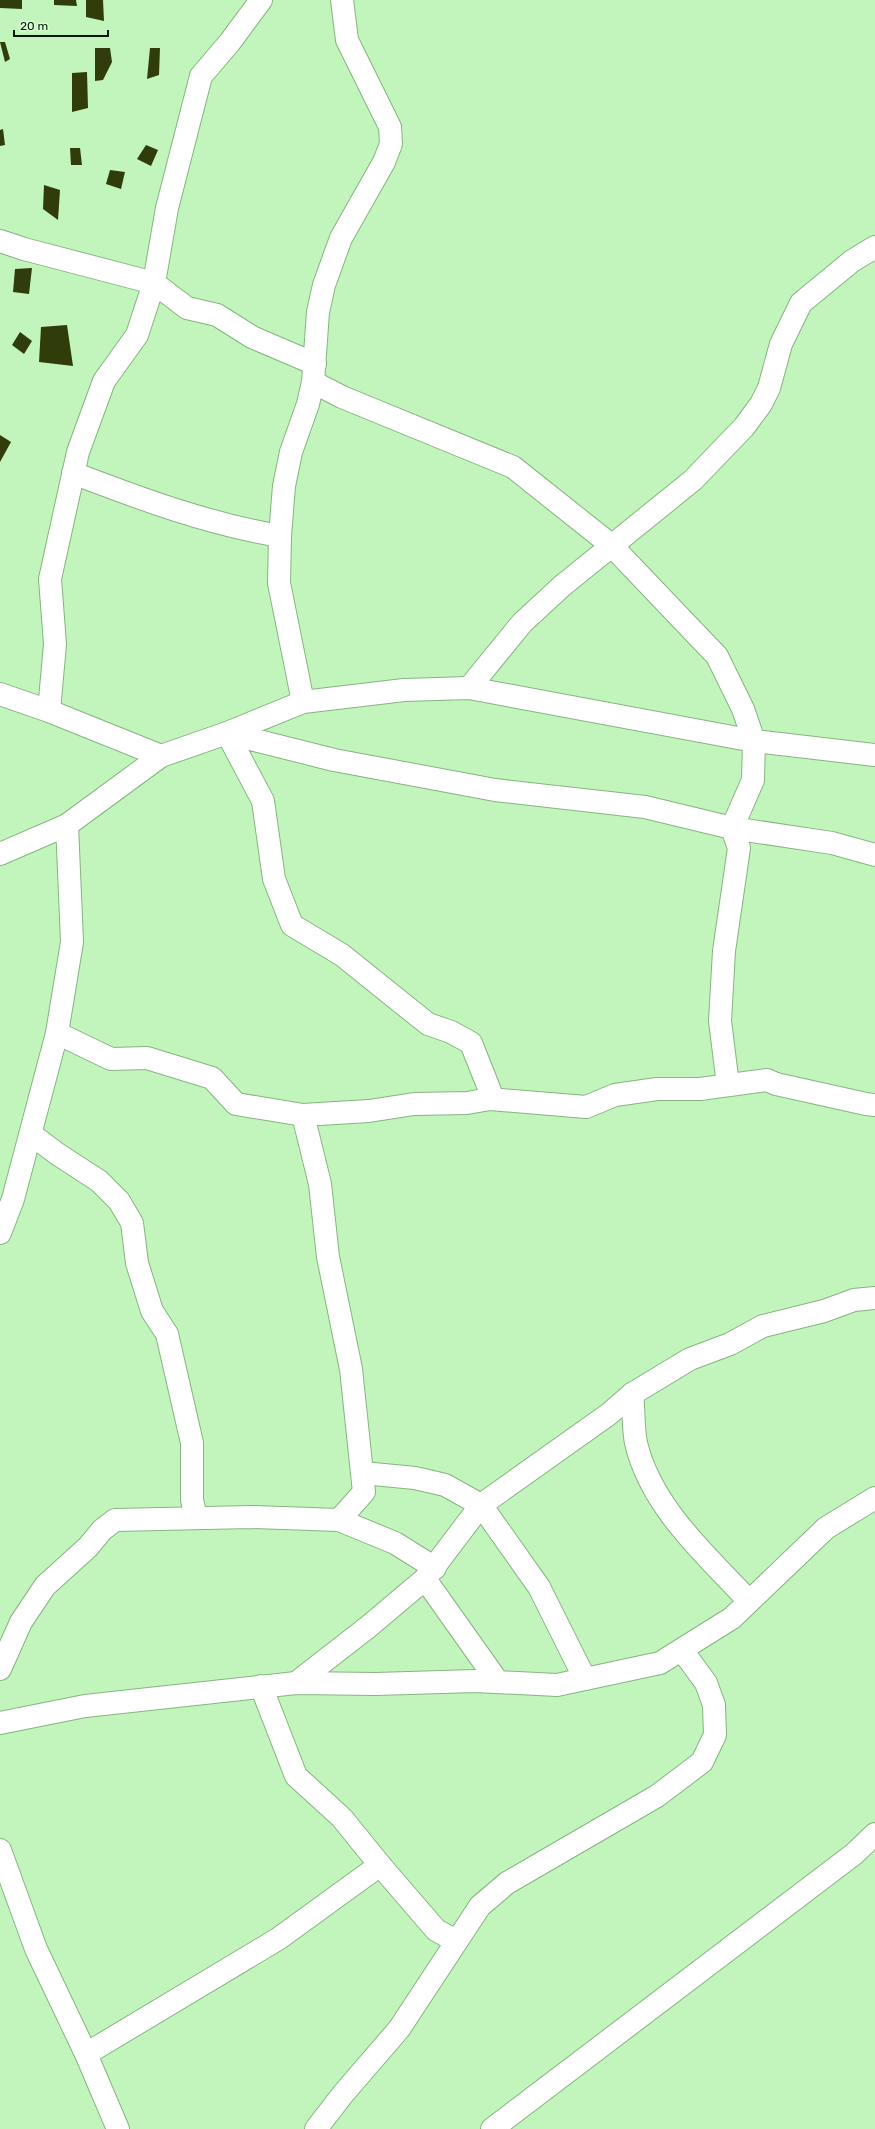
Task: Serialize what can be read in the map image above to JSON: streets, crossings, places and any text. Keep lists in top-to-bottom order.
{
  "scale_bar": "20 m"
}
